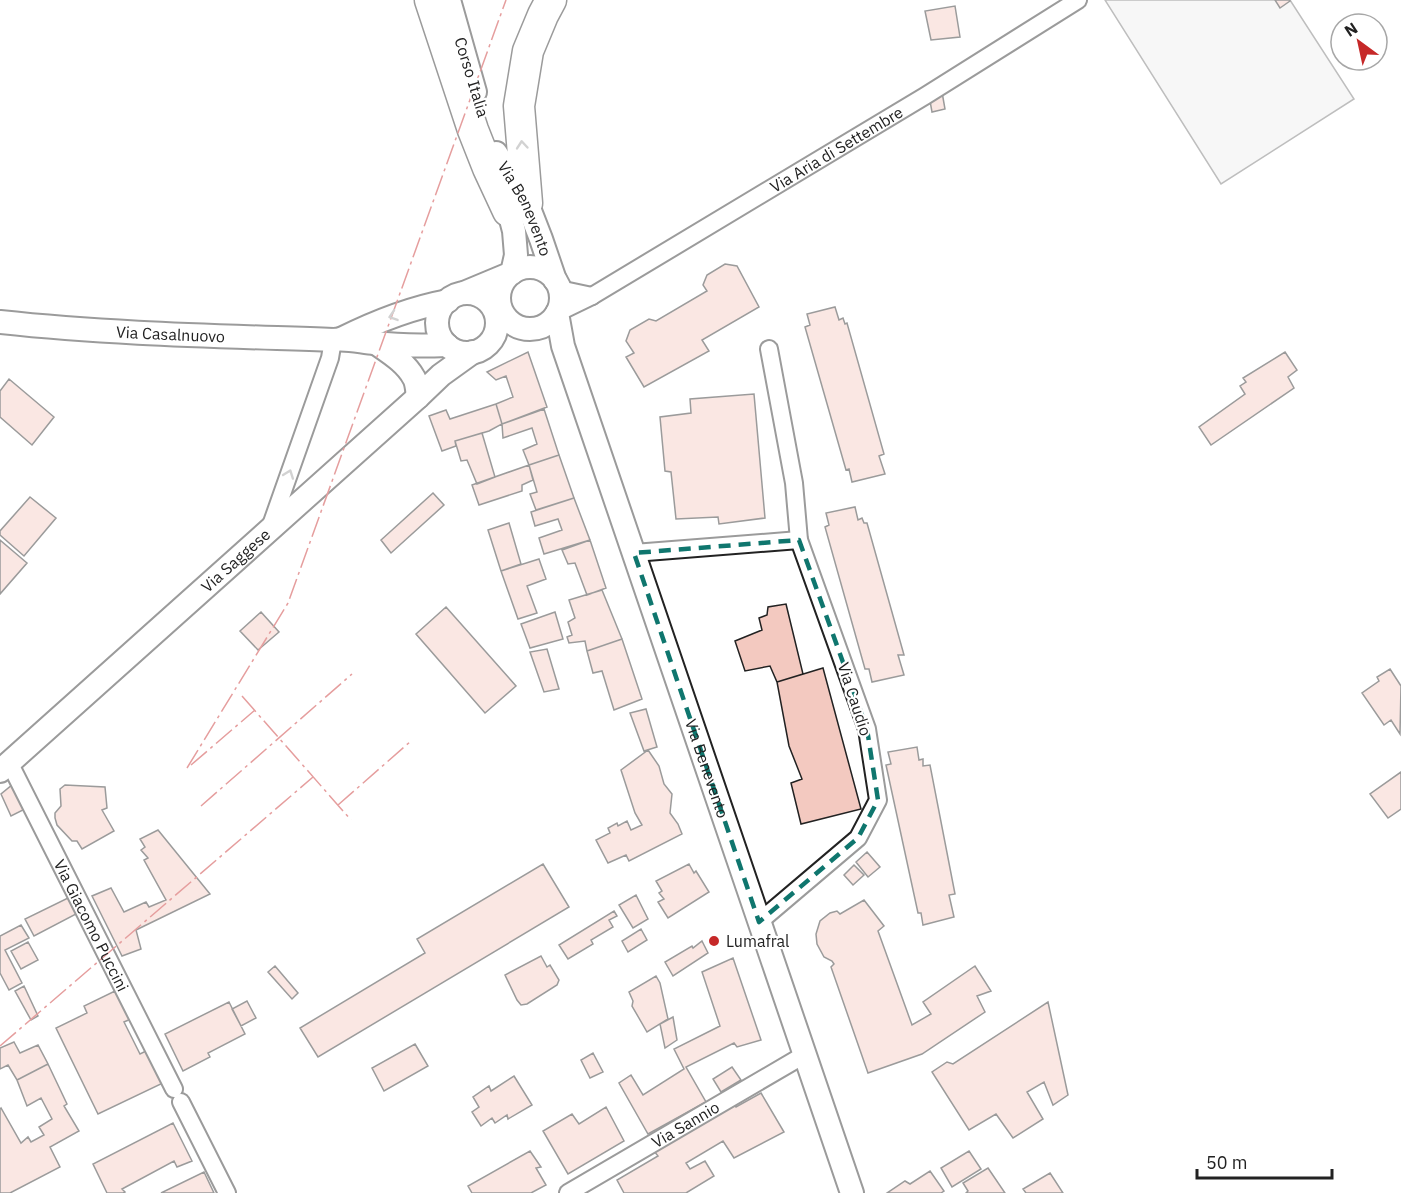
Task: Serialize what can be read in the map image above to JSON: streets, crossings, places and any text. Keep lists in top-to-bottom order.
{
  "streets": {
    "main road": [
      "Corso Italia",
      "Via Benevento",
      "Via Casalnuovo",
      "Via Saggese"
    ],
    "street": [
      "Via Aria di Settembre",
      "Via Caudio",
      "Via Giacomo Puccini",
      "Via Sannio"
    ]
  },
  "crossings": [
    ["Corso Italia", "Via Benevento"],
    ["Via Aria di Settembre", "Via Benevento"],
    ["Via Benevento", "Via Caudio"],
    ["Via Benevento", "Via Sannio"],
    ["Via Casalnuovo", "Via Saggese"],
    ["Via Saggese", "Via Giacomo Puccini"]
  ],
  "places": ["Lumafral"],
  "scale_bar": "50 m",
  "north": "top left"
}
